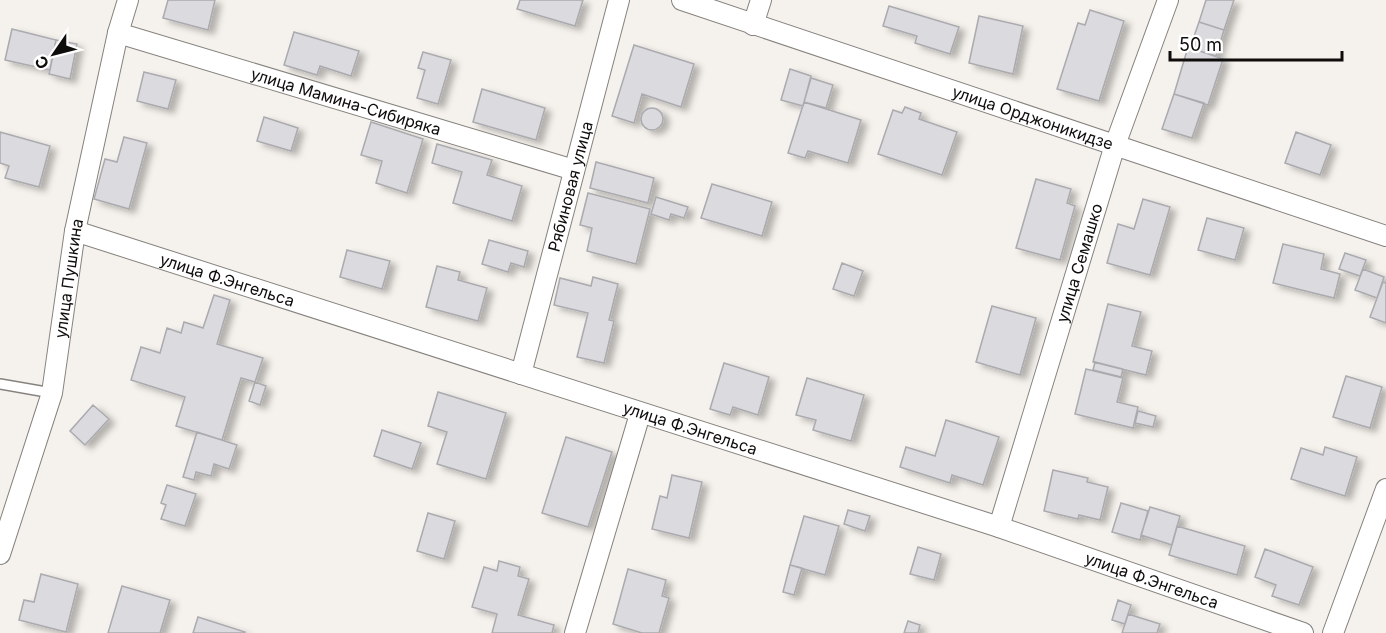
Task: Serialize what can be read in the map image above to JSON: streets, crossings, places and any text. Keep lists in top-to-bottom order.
{
  "streets": {
    "street": [
      "улица Мамина-Сибиряка",
      "улица Орджоникидзе",
      "Рябиновая улица",
      "улица Семашко",
      "улица Пушкина",
      "улица Ф.Энгельса"
    ]
  },
  "crossings": [
    ["улица Мамина-Сибиряка", "Рябиновая улица"],
    ["улица Мамина-Сибиряка", "улица Пушкина"],
    ["улица Орджоникидзе", "улица Семашко"],
    ["Рябиновая улица", "улица Ф.Энгельса"],
    ["улица Семашко", "улица Ф.Энгельса"],
    ["улица Пушкина", "улица Ф.Энгельса"]
  ],
  "scale_bar": "50 m",
  "north": "bottom left"
}
